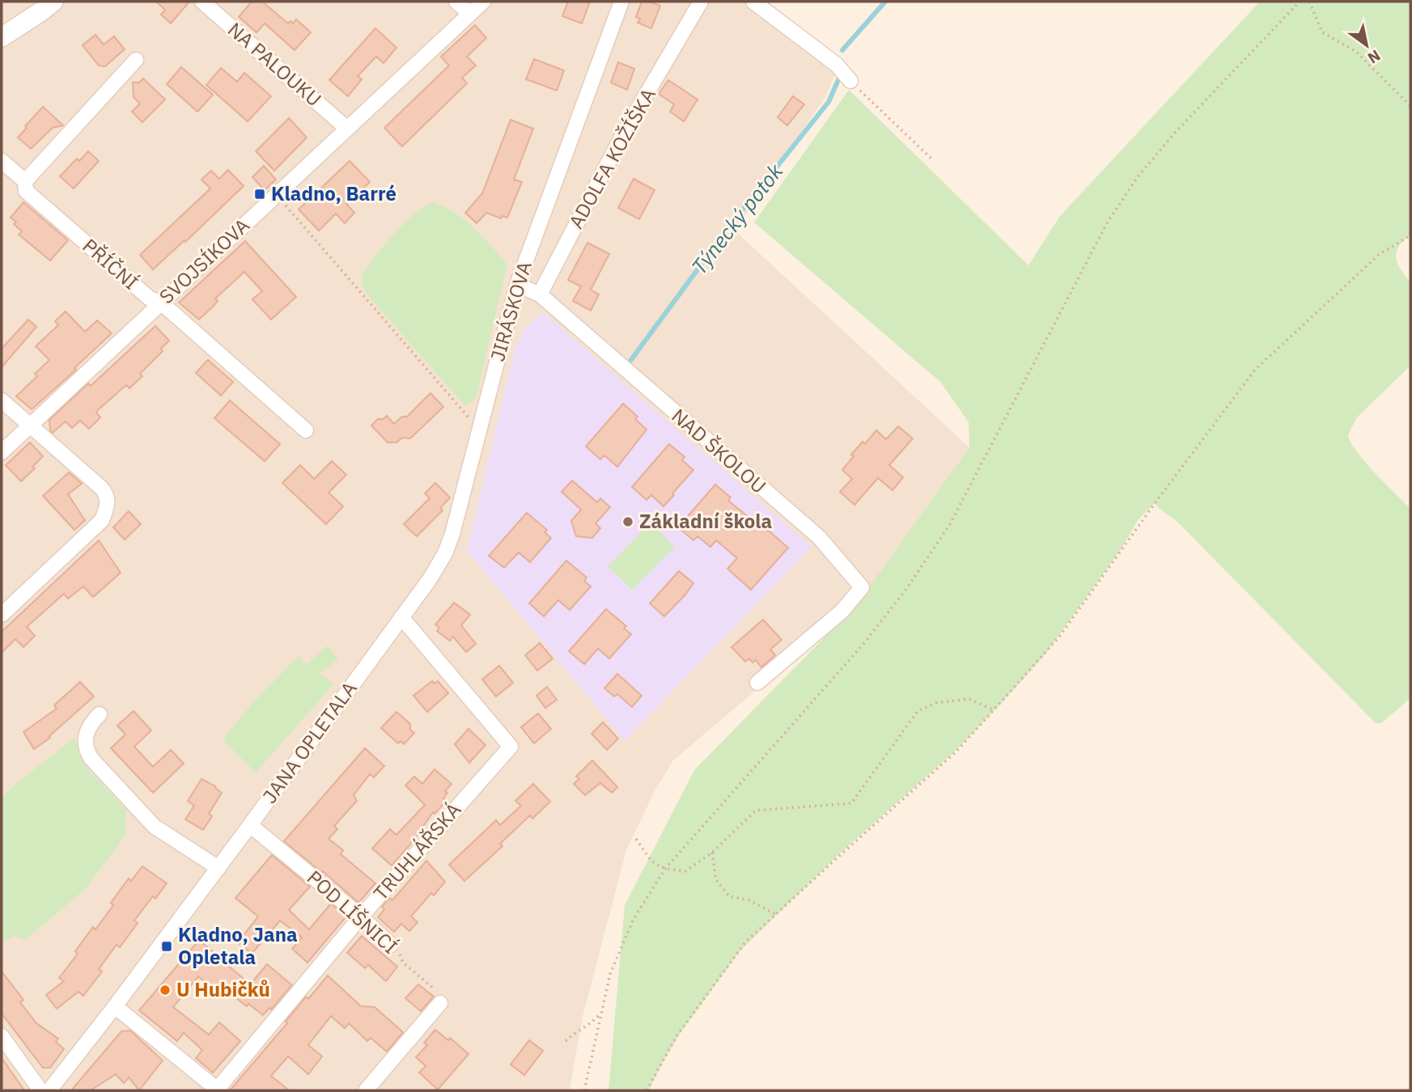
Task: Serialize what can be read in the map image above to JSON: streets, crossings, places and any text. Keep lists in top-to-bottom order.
{
  "streets": {
    "street": [
      "NA PALOUKU",
      "ADOLFA KOŽÍŠKA",
      "SVOJSÍKOVA",
      "PŘÍČNÍ",
      "JIRÁSKOVA",
      "NAD ŠKOLOU",
      "JANA OPLETALA",
      "TRUHLÁŘSKÁ",
      "POD LÍŠNICÍ"
    ]
  },
  "crossings": [
    ["NA PALOUKU", "SVOJSÍKOVA"],
    ["ADOLFA KOŽÍŠKA", "NAD ŠKOLOU"],
    ["SVOJSÍKOVA", "PŘÍČNÍ"],
    ["JIRÁSKOVA", "JANA OPLETALA"],
    ["JIRÁSKOVA", "TRUHLÁŘSKÁ"],
    ["JANA OPLETALA", "TRUHLÁŘSKÁ"],
    ["JANA OPLETALA", "POD LÍŠNICÍ"],
    ["TRUHLÁŘSKÁ", "POD LÍŠNICÍ"]
  ],
  "water": ["Týnecký potok"],
  "places": {
    "transit": ["Kladno, Barré", "Kladno, Jana Opletala"],
    "other": ["Základní škola", "U Hubičků"]
  },
  "north": "bottom right"
}
